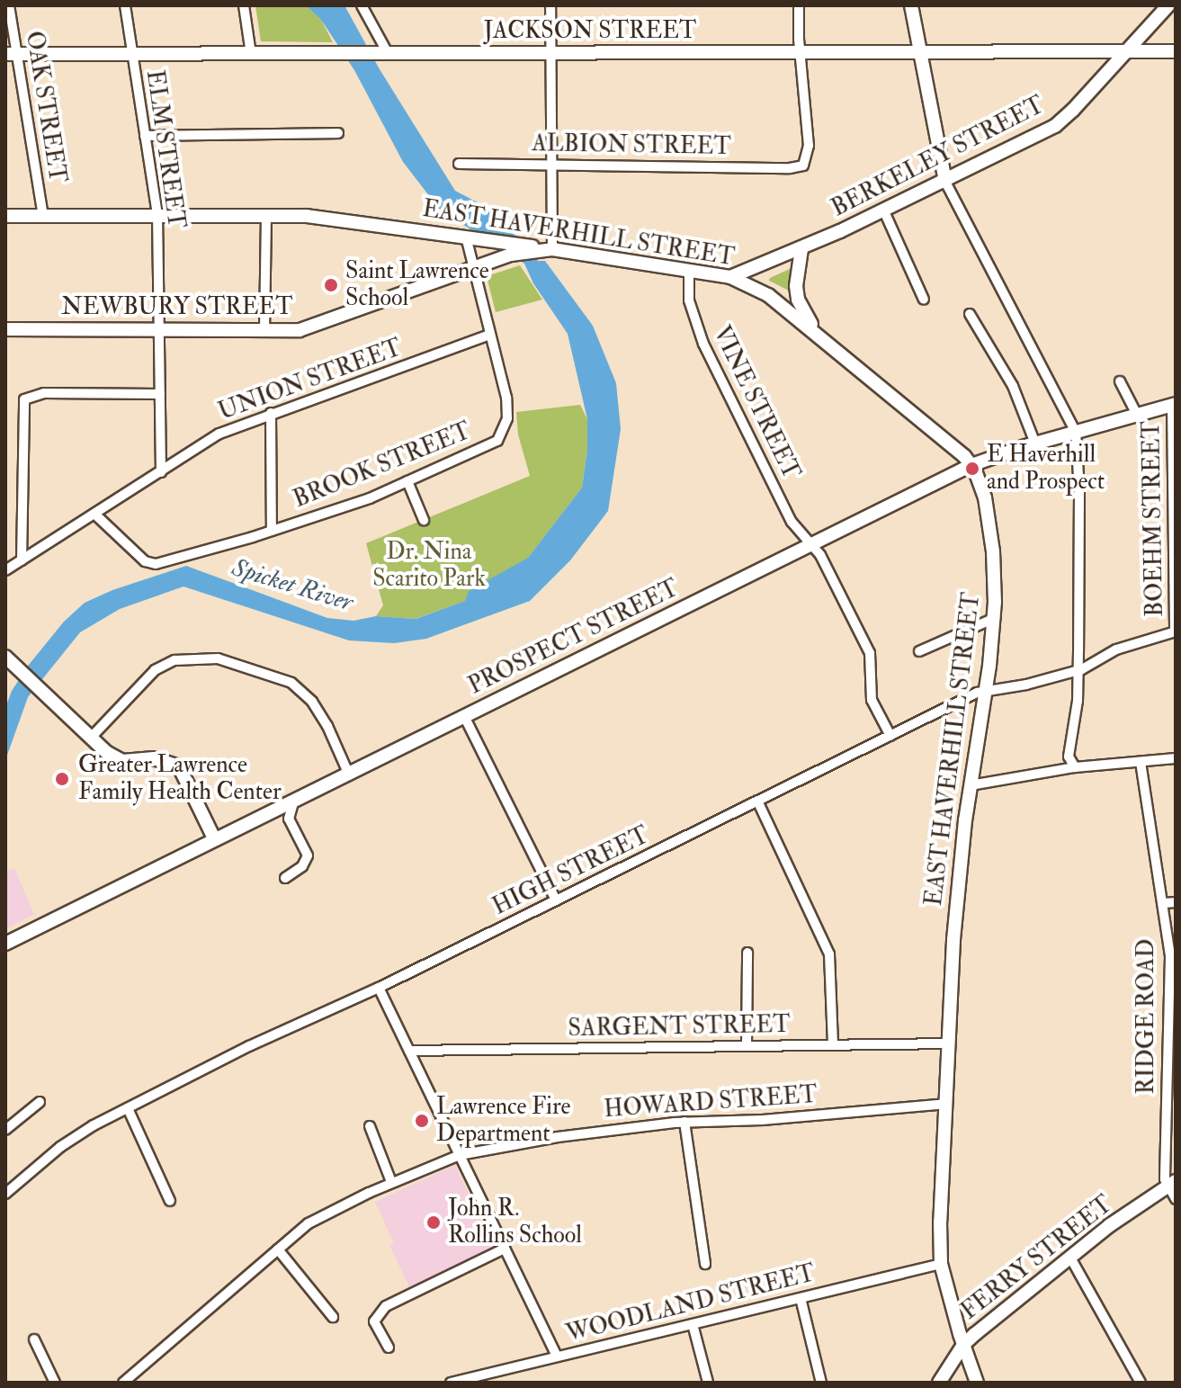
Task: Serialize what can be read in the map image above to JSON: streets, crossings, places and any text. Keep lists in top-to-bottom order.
{
  "streets": {
    "street": [
      "JACKSON STREET",
      "OAK STREET",
      "ALBION STREET",
      "ELM STREET",
      "BERKELEY STREET",
      "EAST HAVERHILL STREET",
      "NEWBURY STREET",
      "UNION STREET",
      "VINE STREET",
      "BROOK STREET",
      "BOEHM STREET",
      "PROSPECT STREET",
      "HIGH STREET",
      "RIDGE ROAD",
      "SARGENT STREET",
      "HOWARD STREET",
      "FERRY STREET",
      "WOODLAND STREET"
    ]
  },
  "crossings": [
    ["JACKSON STREET", "OAK STREET"],
    ["JACKSON STREET", "ALBION STREET"],
    ["JACKSON STREET", "ELM STREET"],
    ["JACKSON STREET", "BERKELEY STREET"],
    ["OAK STREET", "EAST HAVERHILL STREET"],
    ["ELM STREET", "EAST HAVERHILL STREET"],
    ["ELM STREET", "NEWBURY STREET"],
    ["ELM STREET", "UNION STREET"],
    ["BERKELEY STREET", "EAST HAVERHILL STREET"],
    ["EAST HAVERHILL STREET", "NEWBURY STREET"],
    ["EAST HAVERHILL STREET", "VINE STREET"],
    ["EAST HAVERHILL STREET", "BROOK STREET"],
    ["EAST HAVERHILL STREET", "PROSPECT STREET"],
    ["EAST HAVERHILL STREET", "HIGH STREET"],
    ["EAST HAVERHILL STREET", "SARGENT STREET"],
    ["EAST HAVERHILL STREET", "HOWARD STREET"],
    ["EAST HAVERHILL STREET", "FERRY STREET"],
    ["EAST HAVERHILL STREET", "WOODLAND STREET"],
    ["NEWBURY STREET", "BROOK STREET"],
    ["UNION STREET", "BROOK STREET"],
    ["VINE STREET", "PROSPECT STREET"],
    ["VINE STREET", "HIGH STREET"],
    ["BOEHM STREET", "PROSPECT STREET"],
    ["BOEHM STREET", "HIGH STREET"],
    ["RIDGE ROAD", "FERRY STREET"]
  ],
  "water": ["Spicket River"],
  "parks": ["Dr. Nina Scarito Park"],
  "places": [
    "Saint Lawrence School",
    "E Haverhill and Prospect",
    "Greater Lawrence Family Health Center",
    "Lawrence Fire Department",
    "John R. Rollins School"
  ]
}
